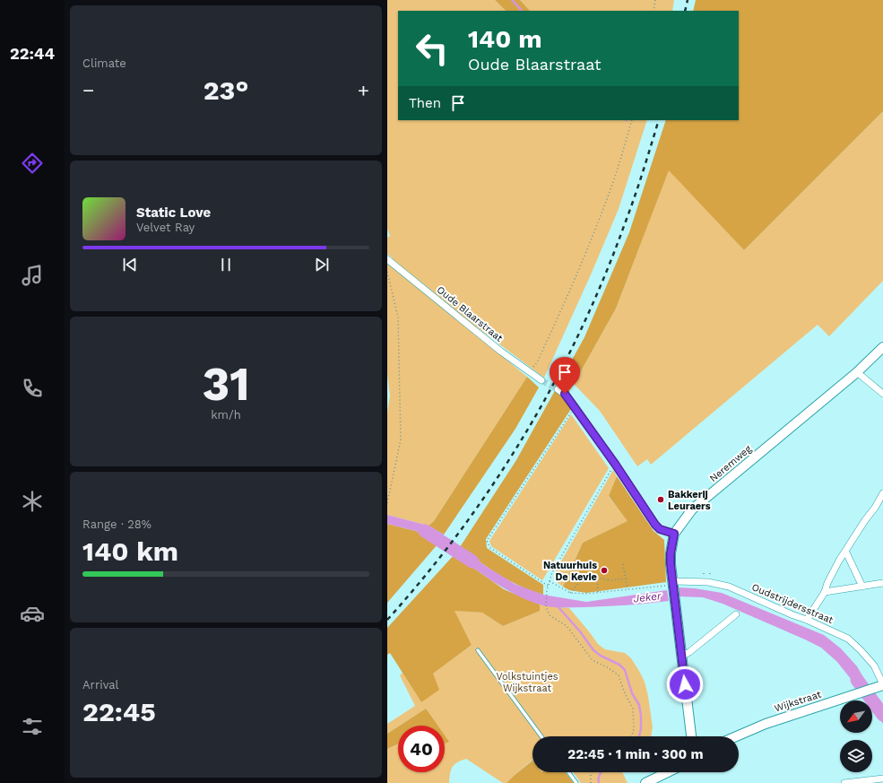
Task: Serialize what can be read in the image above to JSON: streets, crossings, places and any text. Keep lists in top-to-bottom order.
{
  "streets": {
    "street": [
      "Oude Blaarstraat",
      "Neremweg",
      "Oudstrijdersstraat",
      "Wijkstraat"
    ]
  },
  "crossings": [
    ["Neremweg", "Oudstrijdersstraat"],
    ["Oudstrijdersstraat", "Wijkstraat"]
  ],
  "water": ["Jeker"],
  "parks": ["Volkstuintjes Wijkstraat"],
  "places": ["Bakkerij Leuraers", "Natuurhuis De Kevie"],
  "north": "bottom left",
  "page": {
    "tabs": "22:44",
    "tile": [
      "Climate",
      ["31", "km/h"],
      ["Range · 28%", "140 km"],
      ["Arrival", "22:45"]
    ],
    "turn": ["140 m", "Oude Blaarstraat"],
    "heat": ["−", "23°", "+"],
    "then": "Then",
    "song": ["Static Love", "Velvet Ray"],
    "limit": "40",
    "trip": "22:45 · 1 min · 300 m"
  }
}
